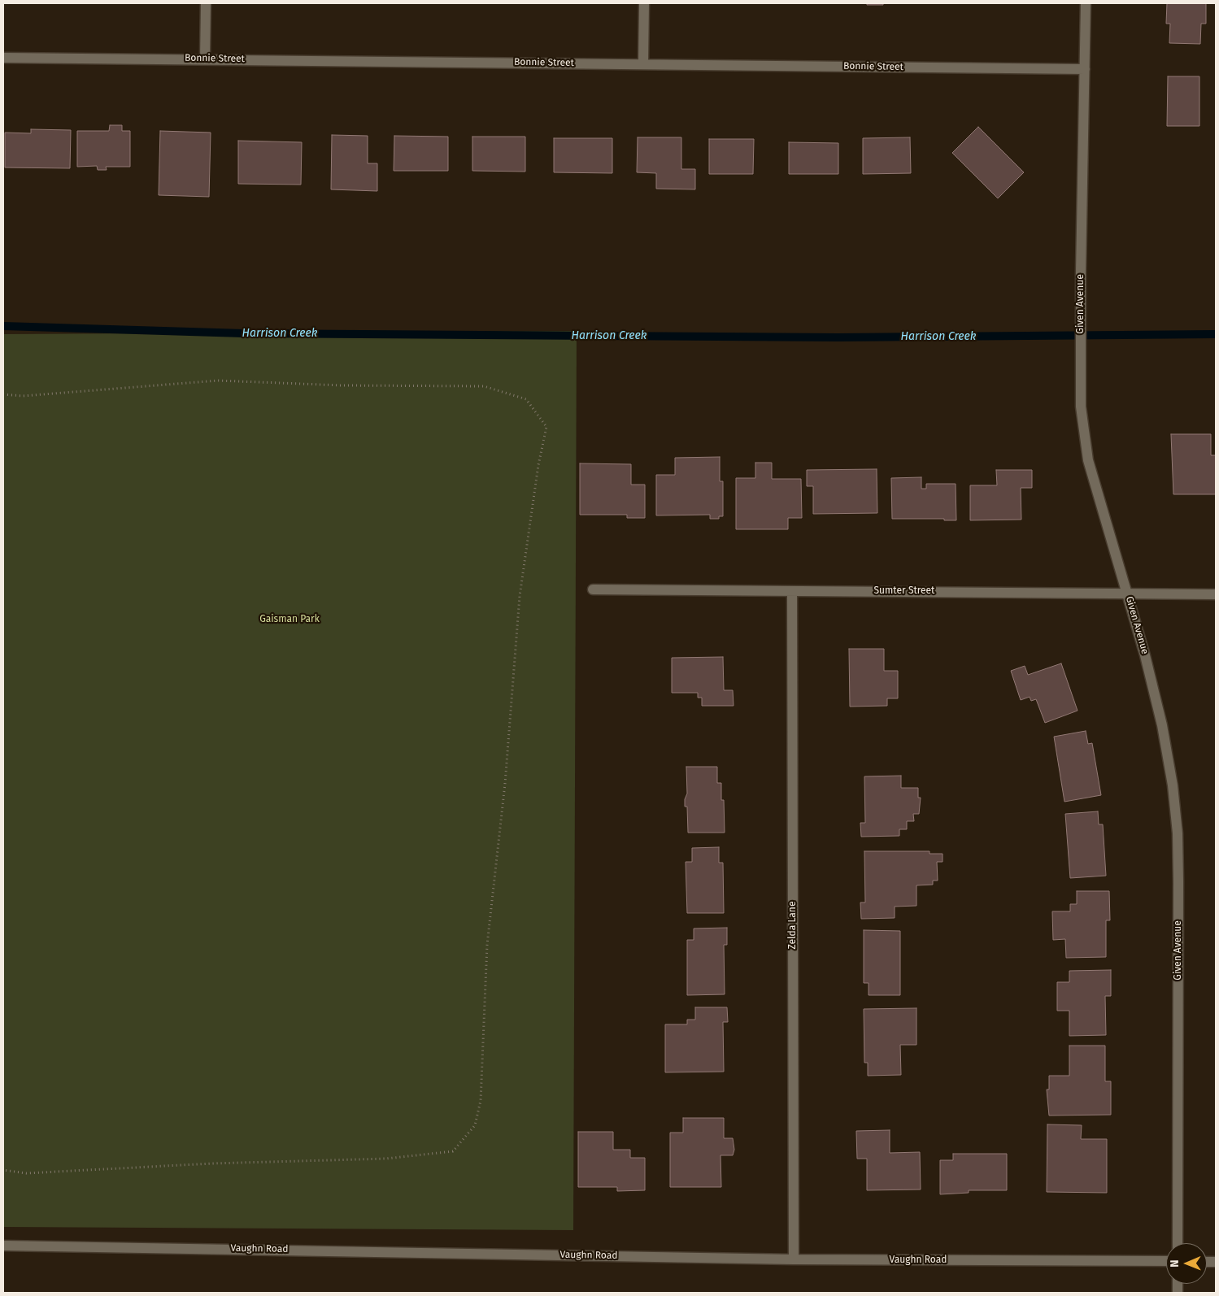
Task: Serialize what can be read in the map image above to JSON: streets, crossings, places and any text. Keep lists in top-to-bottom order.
{
  "streets": {
    "street": [
      "Bonnie Street",
      "Given Avenue",
      "Sumter Street",
      "Zelda Lane",
      "Vaughn Road"
    ]
  },
  "crossings": [
    ["Bonnie Street", "Given Avenue"],
    ["Given Avenue", "Sumter Street"],
    ["Sumter Street", "Zelda Lane"],
    ["Zelda Lane", "Vaughn Road"]
  ],
  "water": ["Harrison Creek"],
  "parks": ["Gaisman Park"],
  "north": "left"
}
